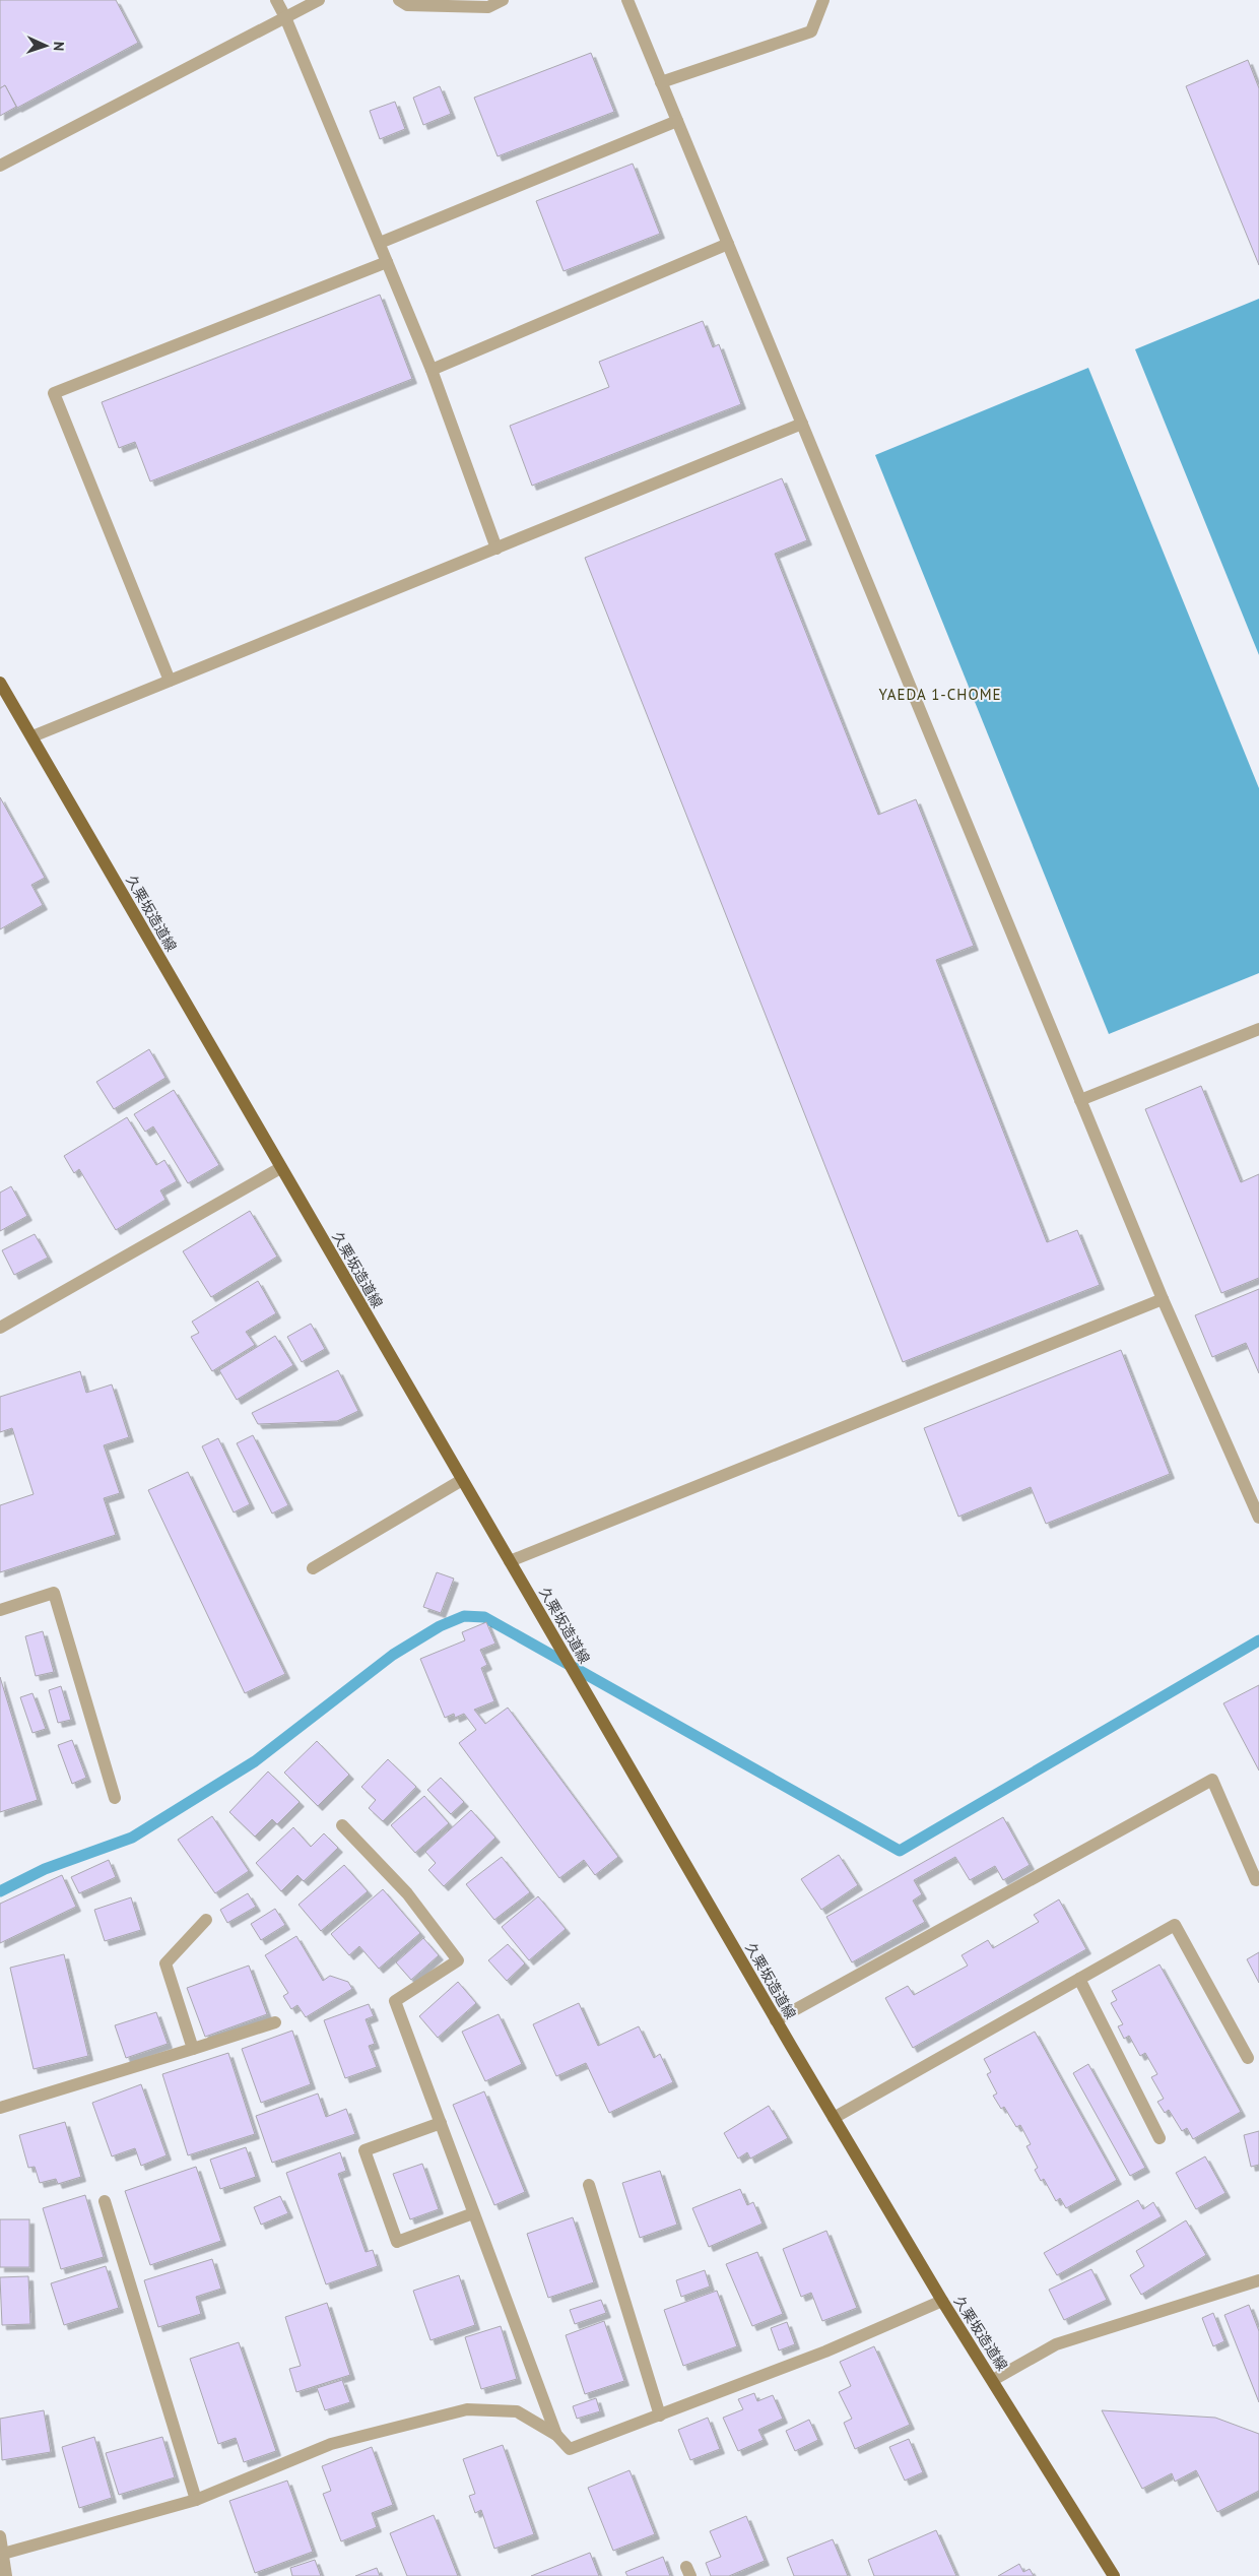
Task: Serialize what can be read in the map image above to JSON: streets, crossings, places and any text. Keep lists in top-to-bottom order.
{
  "streets": {
    "main road": ["久栗坂造道線"]
  },
  "districts": ["YAEDA 1-CHOME"],
  "north": "right"
}
